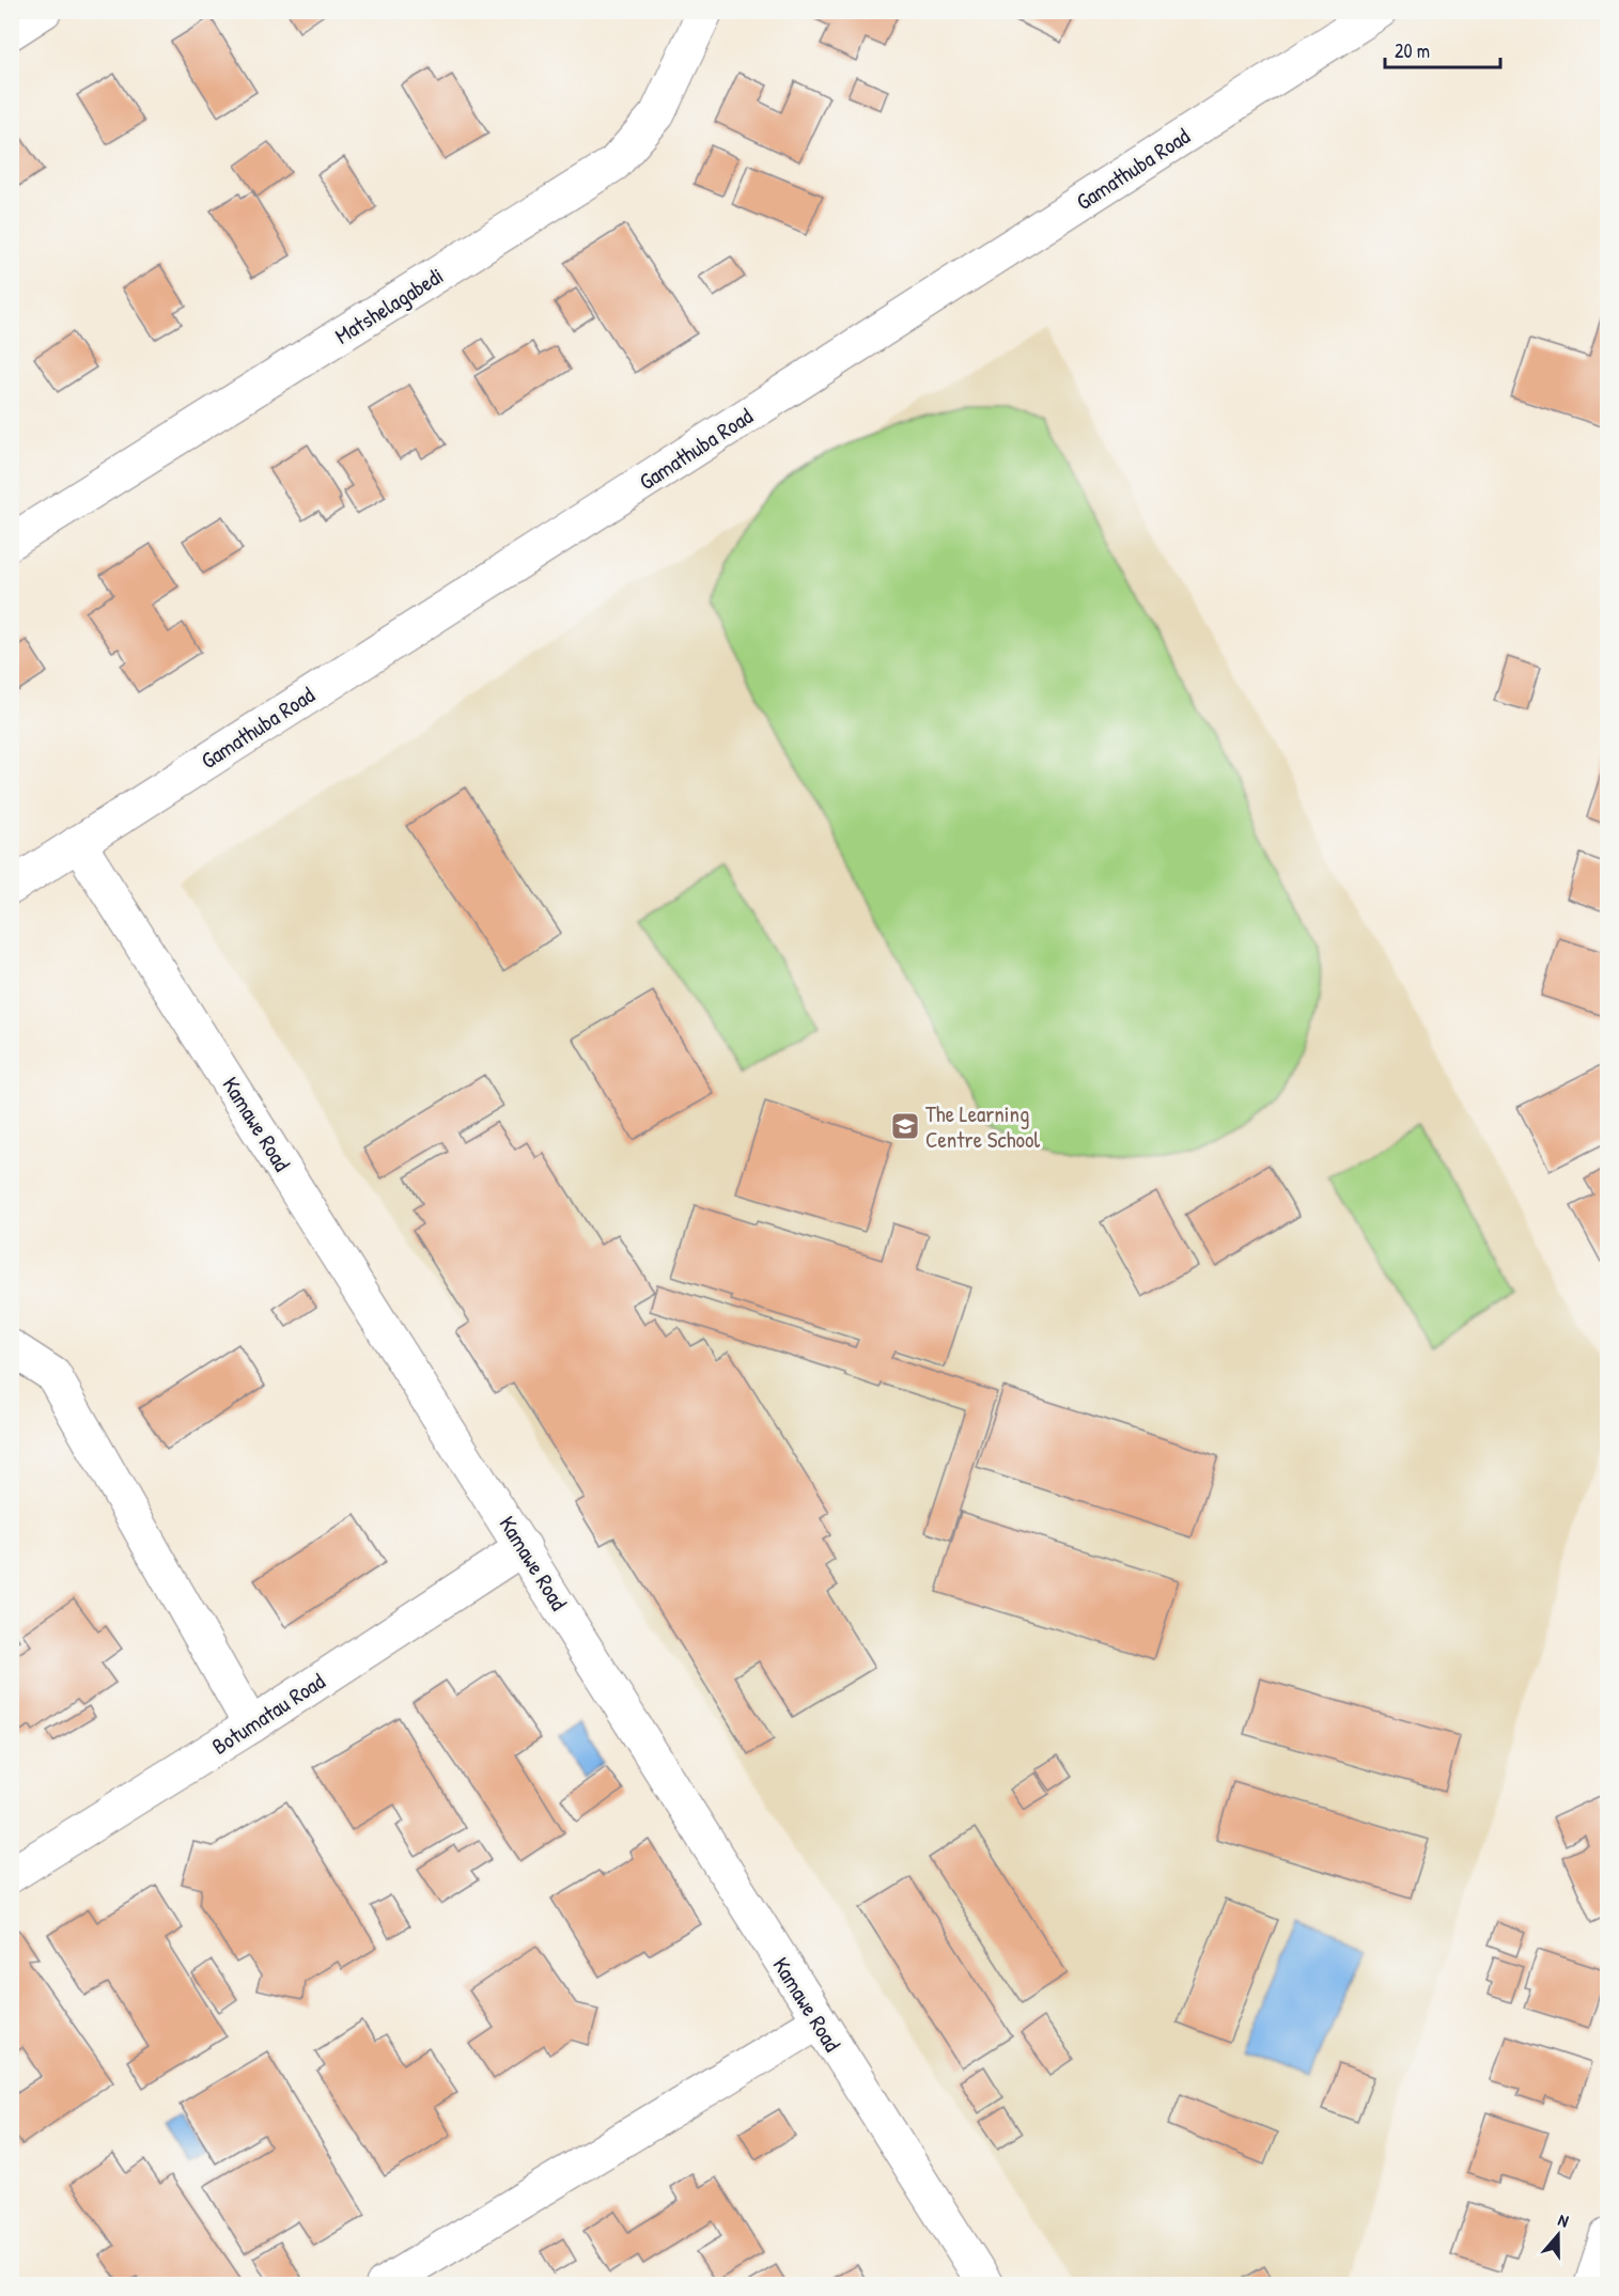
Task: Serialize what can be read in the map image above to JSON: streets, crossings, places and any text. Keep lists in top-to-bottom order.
{
  "streets": {
    "street": [
      "Gamathuba Road",
      "Matshelagabedi",
      "Kamawe Road",
      "Botumatau Road"
    ]
  },
  "crossings": [
    ["Gamathuba Road", "Kamawe Road"],
    ["Kamawe Road", "Botumatau Road"]
  ],
  "places": {
    "school or university": ["The Learning Centre School"]
  },
  "scale_bar": "20 m",
  "north": "top"
}
